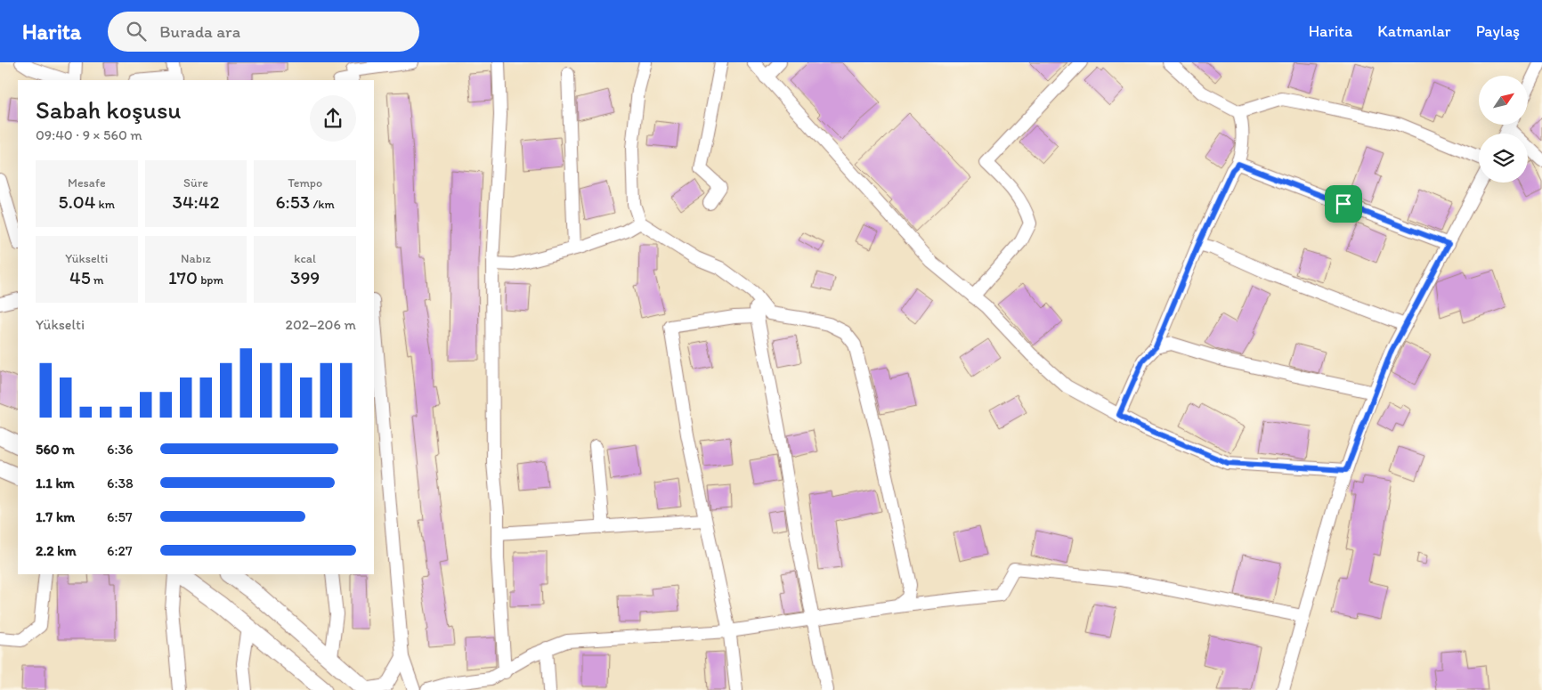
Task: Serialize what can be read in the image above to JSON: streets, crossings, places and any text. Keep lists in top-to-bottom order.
{
  "north": "top right",
  "page": {
    "header": "Harita",
    "search": "Burada ara",
    "nav": ["Harita", "Katmanlar", "Paylaş"],
    "heading": ["Sabah koşusu", "09:40 · 9 × 560 m"],
    "stats": [
      ["Mesafe", "5.04 km"],
      ["Süre", "34:42"],
      ["Tempo", "6:53 /km"],
      ["Yükselti", "45 m"],
      ["Nabız", "170 bpm"],
      ["kcal", "399"]
    ],
    "chart": ["Yükselti", "202–206 m"],
    "list": [
      {
        "name": "560 m",
        "note": "6:36"
      },
      {
        "name": "1.1 km",
        "note": "6:38"
      },
      {
        "name": "1.7 km",
        "note": "6:57"
      },
      {
        "name": "2.2 km",
        "note": "6:27"
      }
    ]
  }
}
